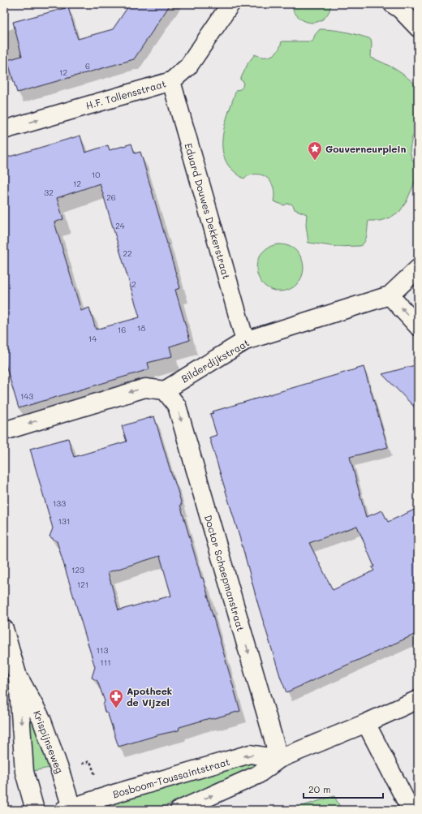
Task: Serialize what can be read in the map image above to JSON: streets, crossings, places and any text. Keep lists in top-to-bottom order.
{
  "streets": {
    "street": [
      "H.F. Tollensstraat",
      "Eduard Douwes Dekkerstraat",
      "Bilderdijkstraat",
      "Doctor Schaepmanstraat",
      "Krispijnseweg",
      "Bosboom-Toussaintstraat"
    ]
  },
  "crossings": [
    ["H.F. Tollensstraat", "Eduard Douwes Dekkerstraat"],
    ["Eduard Douwes Dekkerstraat", "Bilderdijkstraat"],
    ["Bilderdijkstraat", "Doctor Schaepmanstraat"],
    ["Doctor Schaepmanstraat", "Bosboom-Toussaintstraat"],
    ["Krispijnseweg", "Bosboom-Toussaintstraat"]
  ],
  "one_way": ["H.F. Tollensstraat", "Doctor Schaepmanstraat"],
  "places": {
    "place": ["Gouverneurplein"],
    "pharmacy": ["Apotheek de Vijzel"]
  },
  "house_numbers": [
    "6",
    "12",
    "10",
    "12",
    "32",
    "26",
    "24",
    "22",
    "2",
    "18",
    "16",
    "14",
    "143",
    "133",
    "131",
    "123",
    "121",
    "113",
    "111"
  ],
  "scale_bar": "20 m"
}
